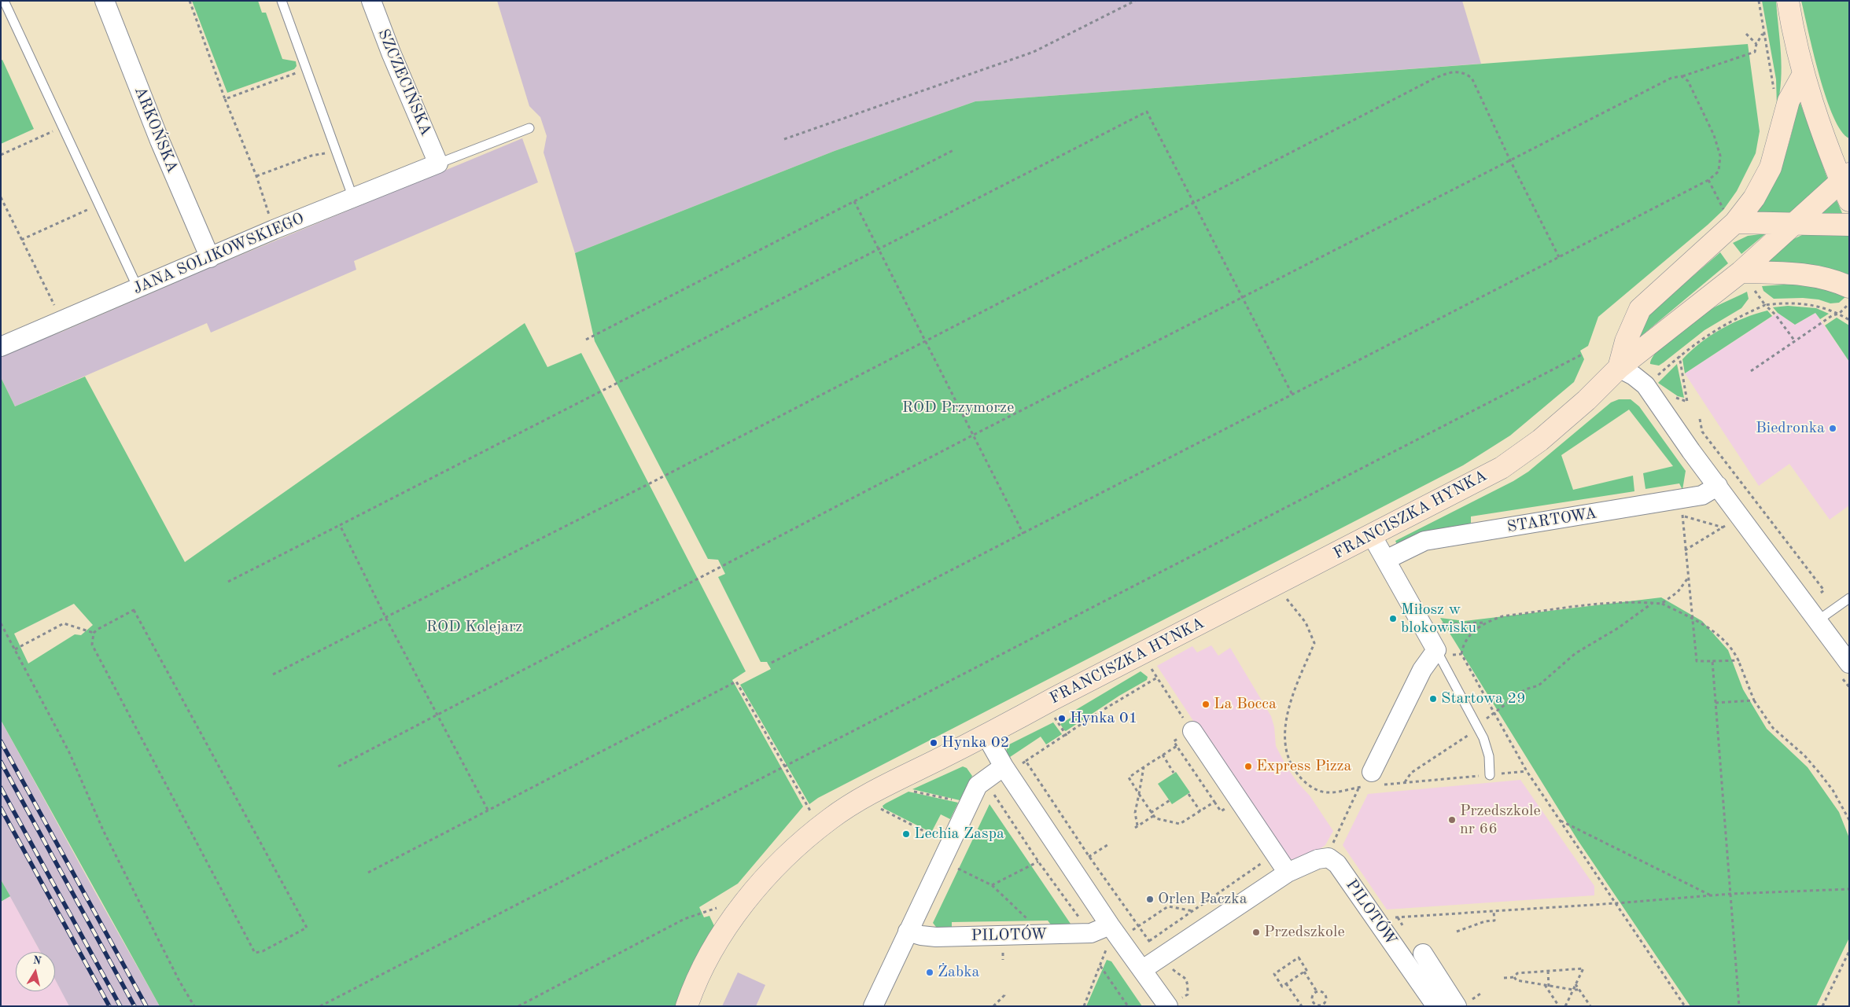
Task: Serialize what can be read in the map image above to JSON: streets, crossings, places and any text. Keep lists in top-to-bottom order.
{
  "streets": {
    "street": [
      "SZCZECIŃSKA",
      "ARKOŃSKA",
      "JANA SOLIKOWSKIEGO",
      "FRANCISZKA HYNKA",
      "STARTOWA",
      "PILOTÓW"
    ]
  },
  "crossings": [
    ["SZCZECIŃSKA", "JANA SOLIKOWSKIEGO"],
    ["ARKOŃSKA", "JANA SOLIKOWSKIEGO"]
  ],
  "parks": ["ROD Przymorze", "ROD Kolejarz"],
  "places": [
    "Biedronka",
    "Miłosz w blokowisku",
    "Startowa 29",
    "La Bocca",
    "Hynka 01",
    "Hynka 02",
    "Express Pizza",
    "Przedszkole nr 66",
    "Lechia Zaspa",
    "Orlen Paczka",
    "Przedszkole",
    "Żabka"
  ],
  "north": "top"
}
